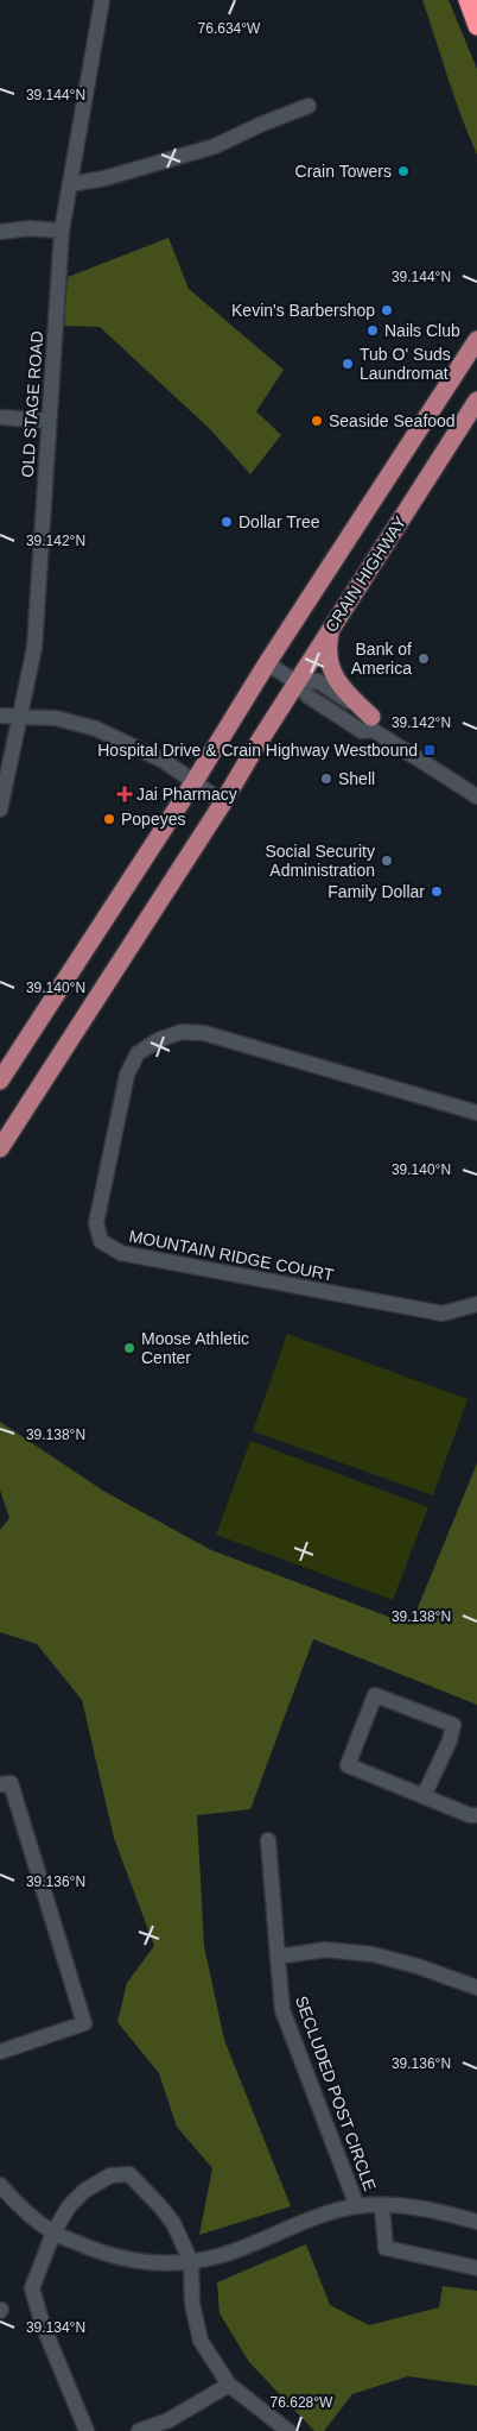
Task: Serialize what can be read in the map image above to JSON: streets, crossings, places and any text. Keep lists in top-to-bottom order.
{
  "streets": {
    "main road": ["CRAIN HIGHWAY"],
    "street": ["OLD STAGE ROAD", "MOUNTAIN RIDGE COURT", "SECLUDED POST CIRCLE"]
  },
  "places": {
    "other": [
      "Crain Towers",
      "Kevin's Barbershop",
      "Nails Club",
      "Tub O' Suds Laundromat",
      "Seaside Seafood",
      "Dollar Tree",
      "Bank of America",
      "Shell",
      "Popeyes",
      "Social Security Administration",
      "Family Dollar",
      "Moose Athletic Center"
    ],
    "transit": ["Hospital Drive & Crain Highway Westbound"],
    "health": ["Jai Pharmacy"]
  },
  "coordinates": [
    "76.634°W",
    "39.144°N",
    "39.142°N",
    "39.140°N",
    "39.138°N",
    "39.136°N",
    "39.134°N",
    "76.628°W"
  ]
}
